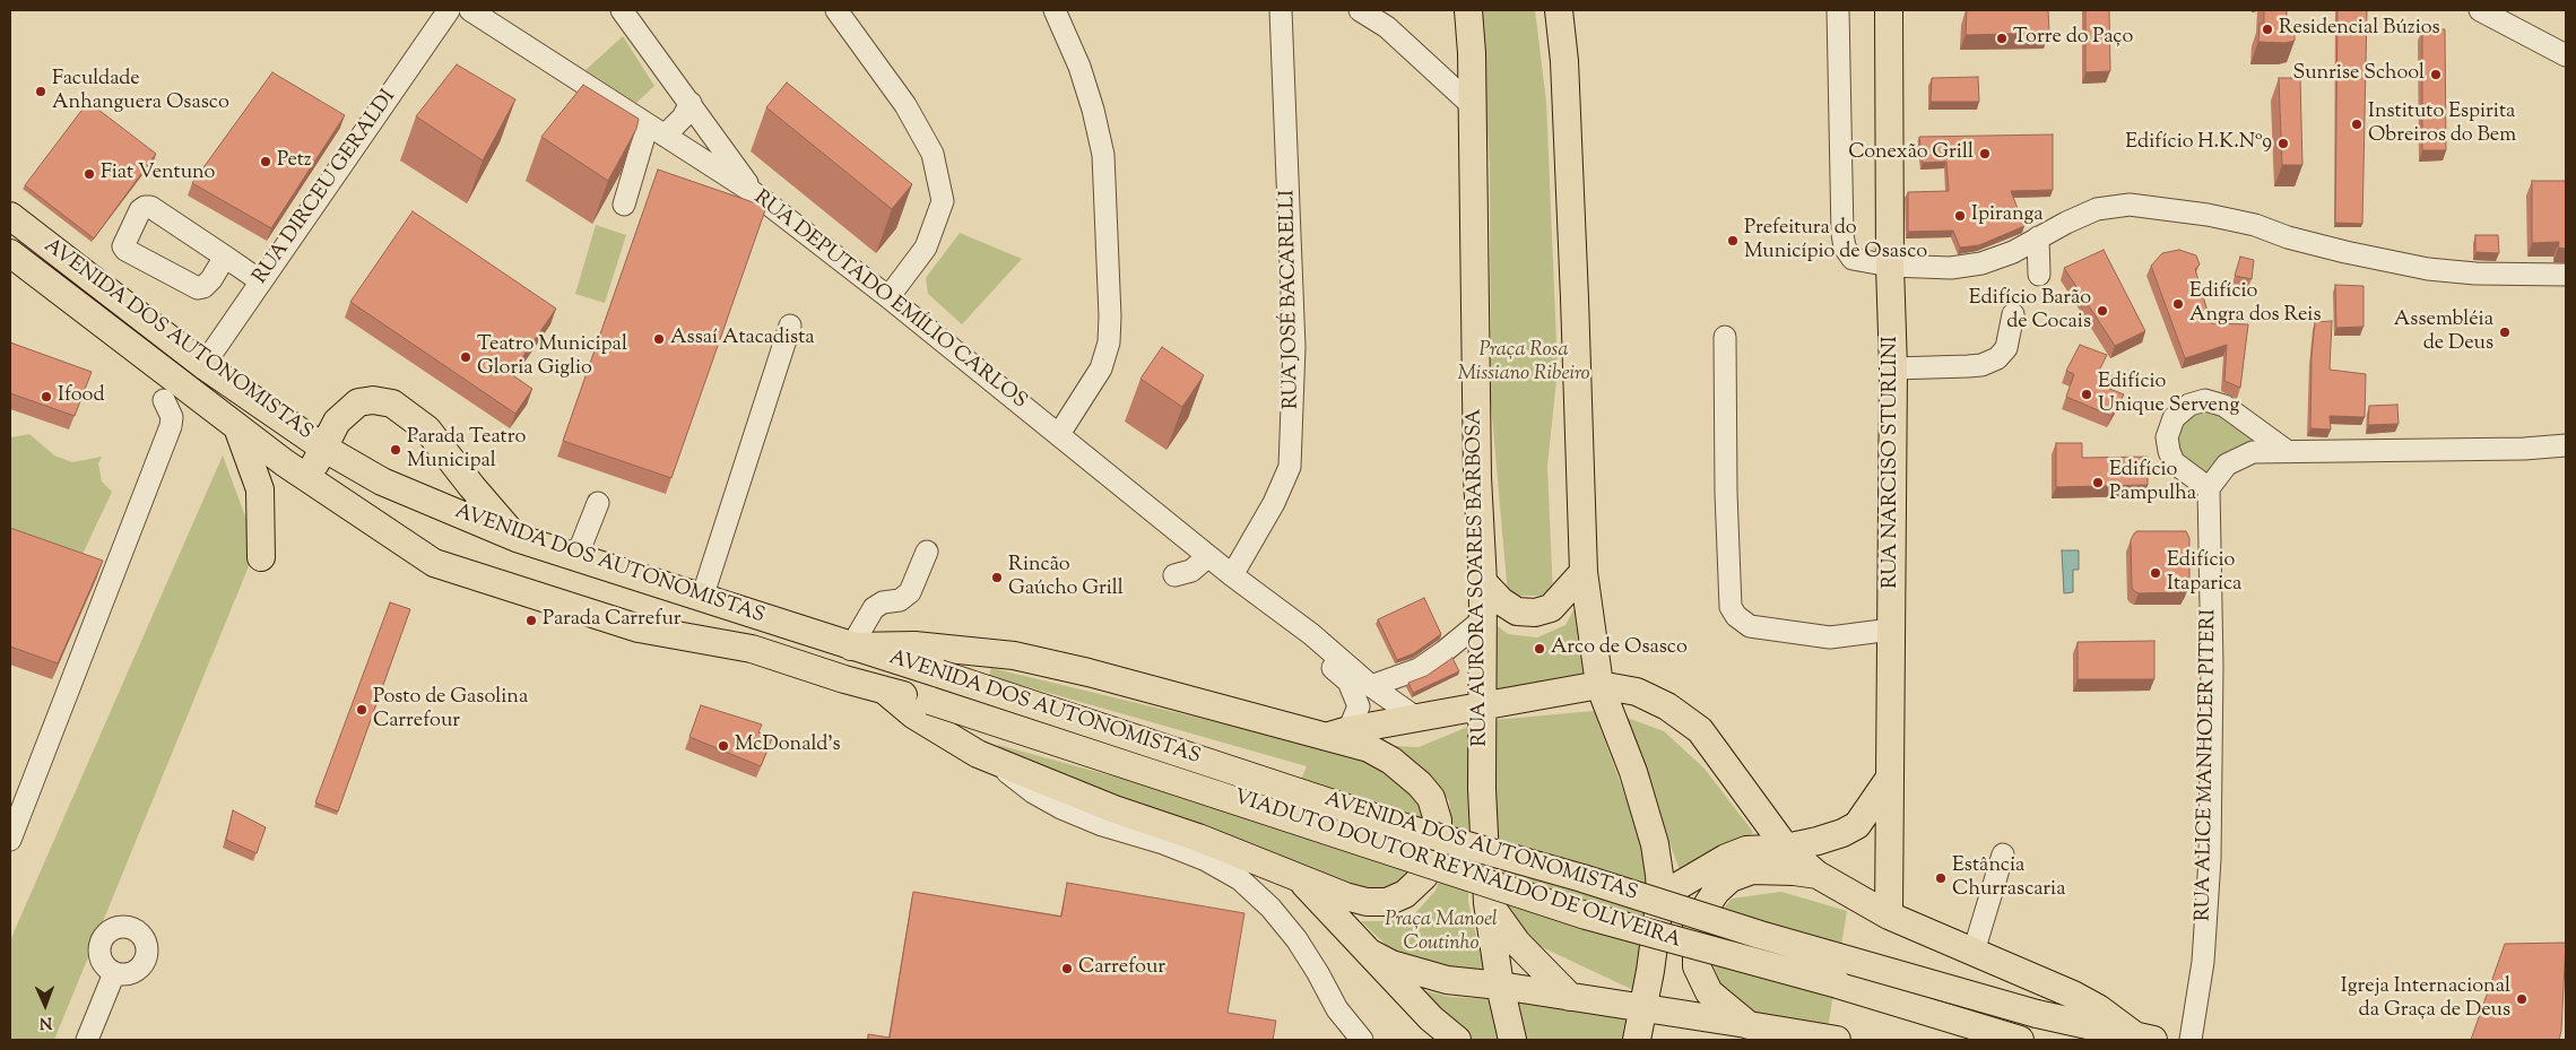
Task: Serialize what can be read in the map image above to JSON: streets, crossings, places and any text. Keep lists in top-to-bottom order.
{
  "streets": {
    "main road": [
      "AVENIDA DOS AUTONOMISTAS",
      "RUA NARCISO STURLINI",
      "RUA AURORA SOARES BARBOSA",
      "VIADUTO DOUTOR REYNALDO DE OLIVEIRA"
    ],
    "street": [
      "RUA DIRCEU GERALDI",
      "RUA JOSÉ BACARELLI",
      "RUA DEPUTADO EMÍLIO CARLOS",
      "RUA ALICE MANHOLER PITERI"
    ]
  },
  "crossings": [
    ["RUA DIRCEU GERALDI", "AVENIDA DOS AUTONOMISTAS"],
    ["RUA JOSÉ BACARELLI", "RUA DEPUTADO EMÍLIO CARLOS"],
    ["AVENIDA DOS AUTONOMISTAS", "VIADUTO DOUTOR REYNALDO DE OLIVEIRA"]
  ],
  "parks": ["Praça Rosa Missiano Ribeiro", "Praça Manoel Coutinho"],
  "places": [
    "Residencial Búzios",
    "Torre do Paço",
    "Sunrise School",
    "Faculdade Anhanguera Osasco",
    "Instituto Espirita Obreiros do Bem",
    "Edifício H.K.Nº9",
    "Conexão Grill",
    "Petz",
    "Fiat Ventuno",
    "Ipiranga",
    "Prefeitura do Município de Osasco",
    "Edifício Angra dos Reis",
    "Edifício Barão de Cocais",
    "Assembléia de Deus",
    "Assaí Atacadista",
    "Teatro Municipal Gloria Giglio",
    "Edifício Unique Serveng",
    "Ifood",
    "Parada Teatro Municipal",
    "Edifício Pampulha",
    "Edifício Itaparica",
    "Rincão Gaúcho Grill",
    "Parada Carrefur",
    "Arco de Osasco",
    "Posto de Gasolina Carrefour",
    "McDonald's",
    "Estância Churrascaria",
    "Carrefour",
    "Igreja Internacional da Graça de Deus"
  ],
  "north": "bottom"
}
